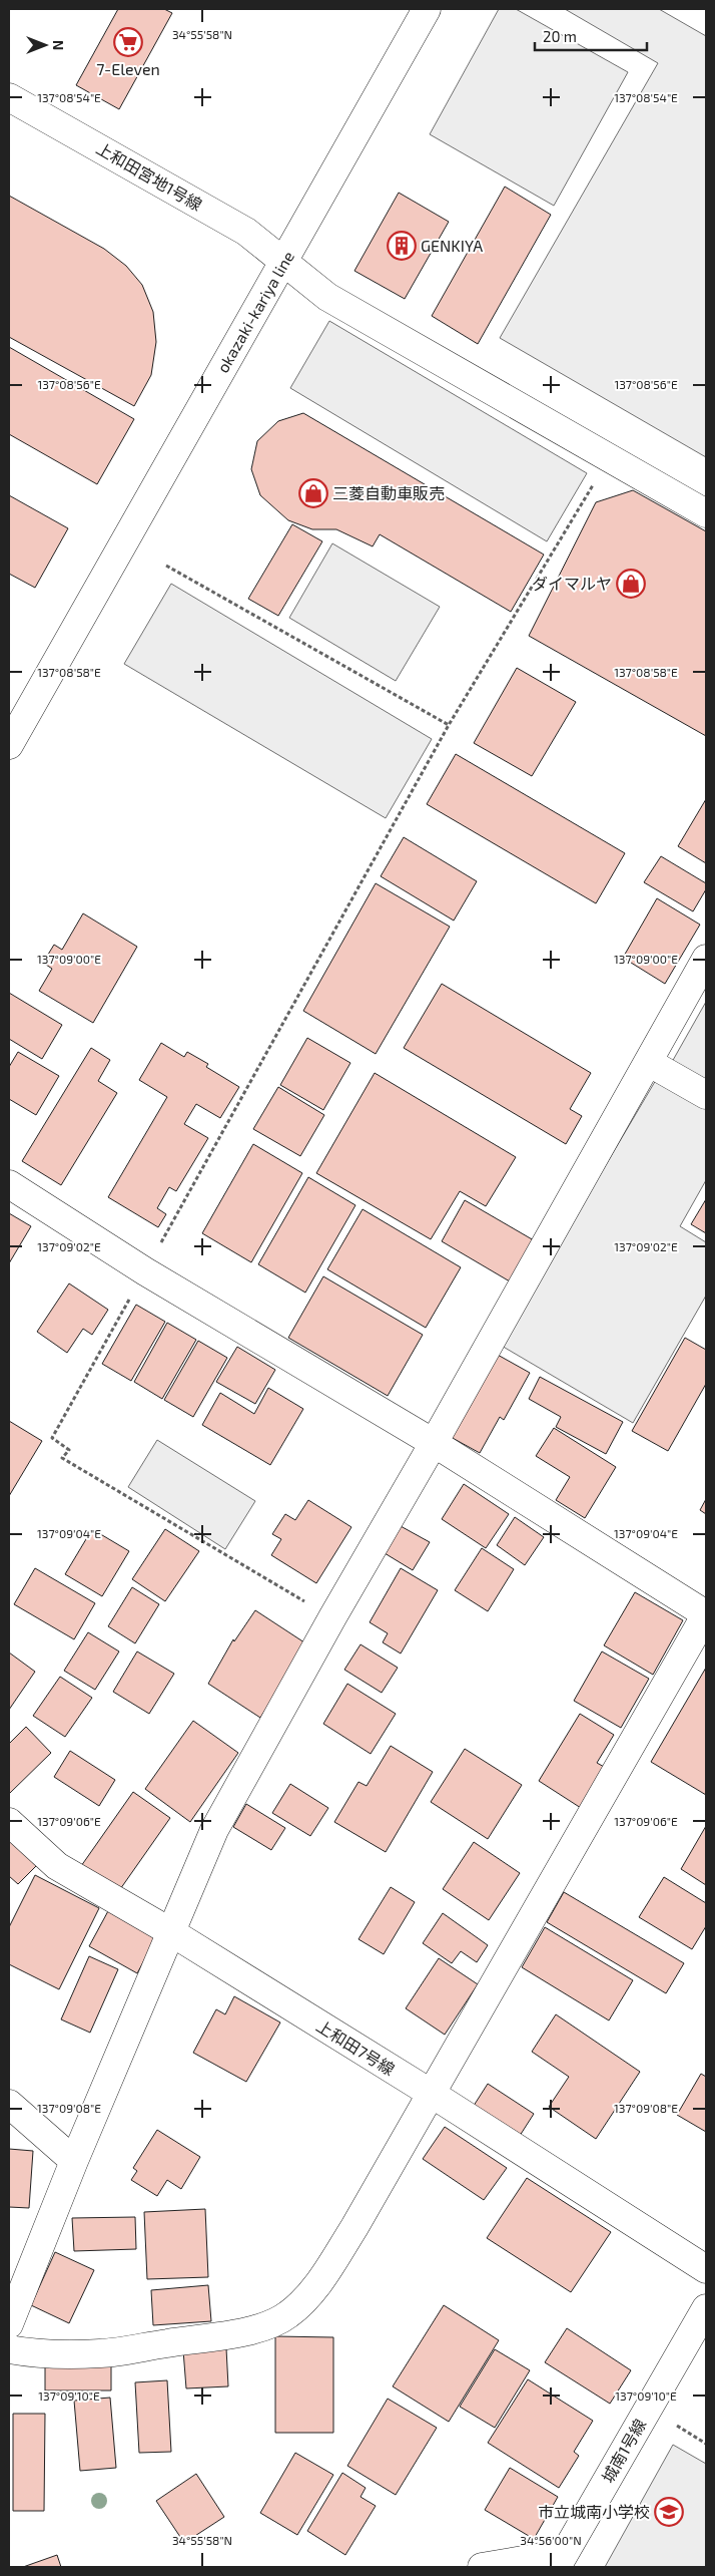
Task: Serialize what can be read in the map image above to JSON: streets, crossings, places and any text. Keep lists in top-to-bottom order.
{
  "streets": {
    "street": [
      "上和田宮地1号線",
      "okazaki-kariya line",
      "上和田7号線",
      "城南1号線"
    ]
  },
  "crossings": [
    ["上和田宮地1号線", "okazaki-kariya line"]
  ],
  "places": {
    "supermarket": ["7-Eleven"],
    "building": ["GENKIYA"],
    "shop": ["三菱自動車販売", "ダイマルヤ"],
    "school or university": ["市立城南小学校"]
  },
  "scale_bar": "20 m",
  "north": "right",
  "coordinates": [
    "34°55'58\"N",
    "137°08'54\"E",
    "137°08'56\"E",
    "137°08'58\"E",
    "137°09'00\"E",
    "137°09'02\"E",
    "137°09'04\"E",
    "137°09'06\"E",
    "137°09'08\"E",
    "137°09'10\"E",
    "34°56'00\"N"
  ]
}
